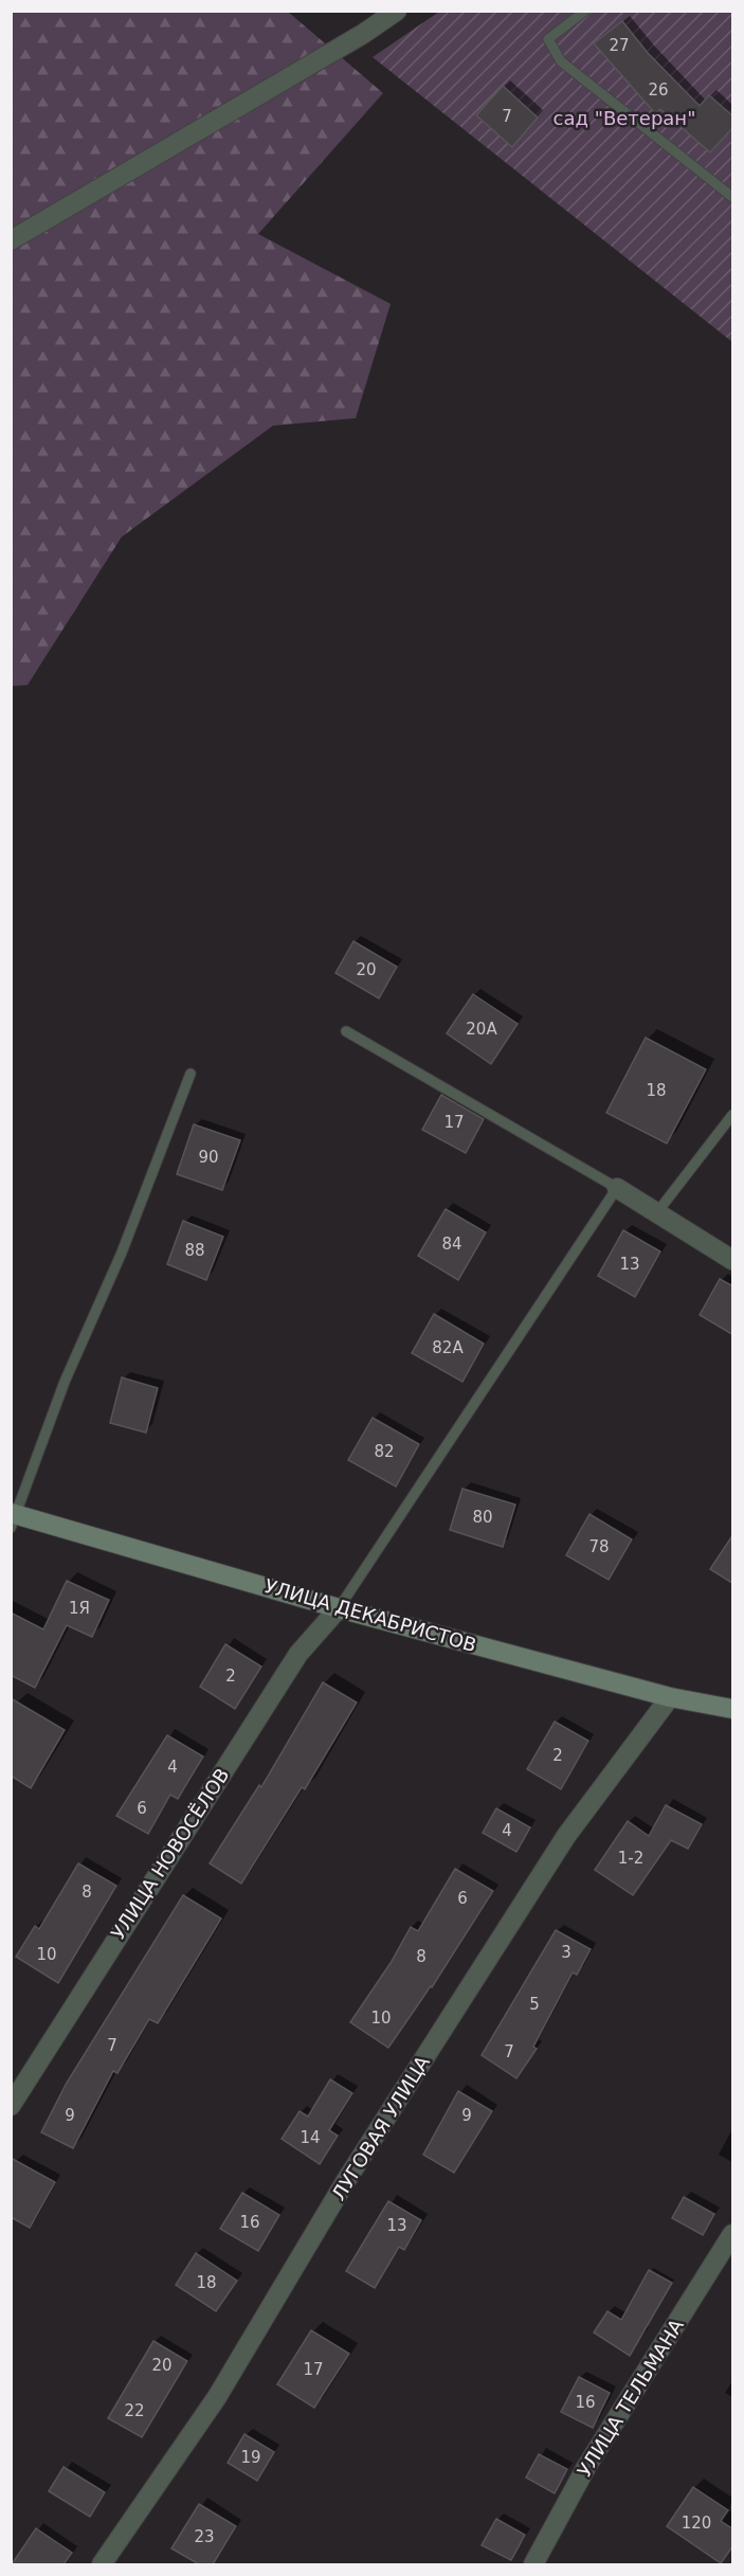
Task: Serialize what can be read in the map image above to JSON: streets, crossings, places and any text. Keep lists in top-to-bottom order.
{
  "streets": {
    "street": [
      "УЛИЦА ДЕКАБРИСТОВ",
      "УЛИЦА НОВОСЁЛОВ",
      "ЛУГОВАЯ УЛИЦА",
      "УЛИЦА ТЕЛЬМАНА"
    ]
  },
  "crossings": [
    ["УЛИЦА ДЕКАБРИСТОВ", "УЛИЦА НОВОСЁЛОВ"],
    ["УЛИЦА ДЕКАБРИСТОВ", "ЛУГОВАЯ УЛИЦА"]
  ],
  "parks": ["сад \"Ветеран\""],
  "house_numbers": [
    "27",
    "26",
    "7",
    "20",
    "20А",
    "18",
    "17",
    "90",
    "84",
    "88",
    "13",
    "82А",
    "82",
    "80",
    "78",
    "1Я",
    "2",
    "2",
    "4",
    "6",
    "4",
    "1-2",
    "8",
    "6",
    "3",
    "10",
    "8",
    "5",
    "10",
    "7",
    "7",
    "9",
    "9",
    "14",
    "16",
    "13",
    "18",
    "20",
    "17",
    "16",
    "22",
    "19",
    "120",
    "23"
  ]
}
